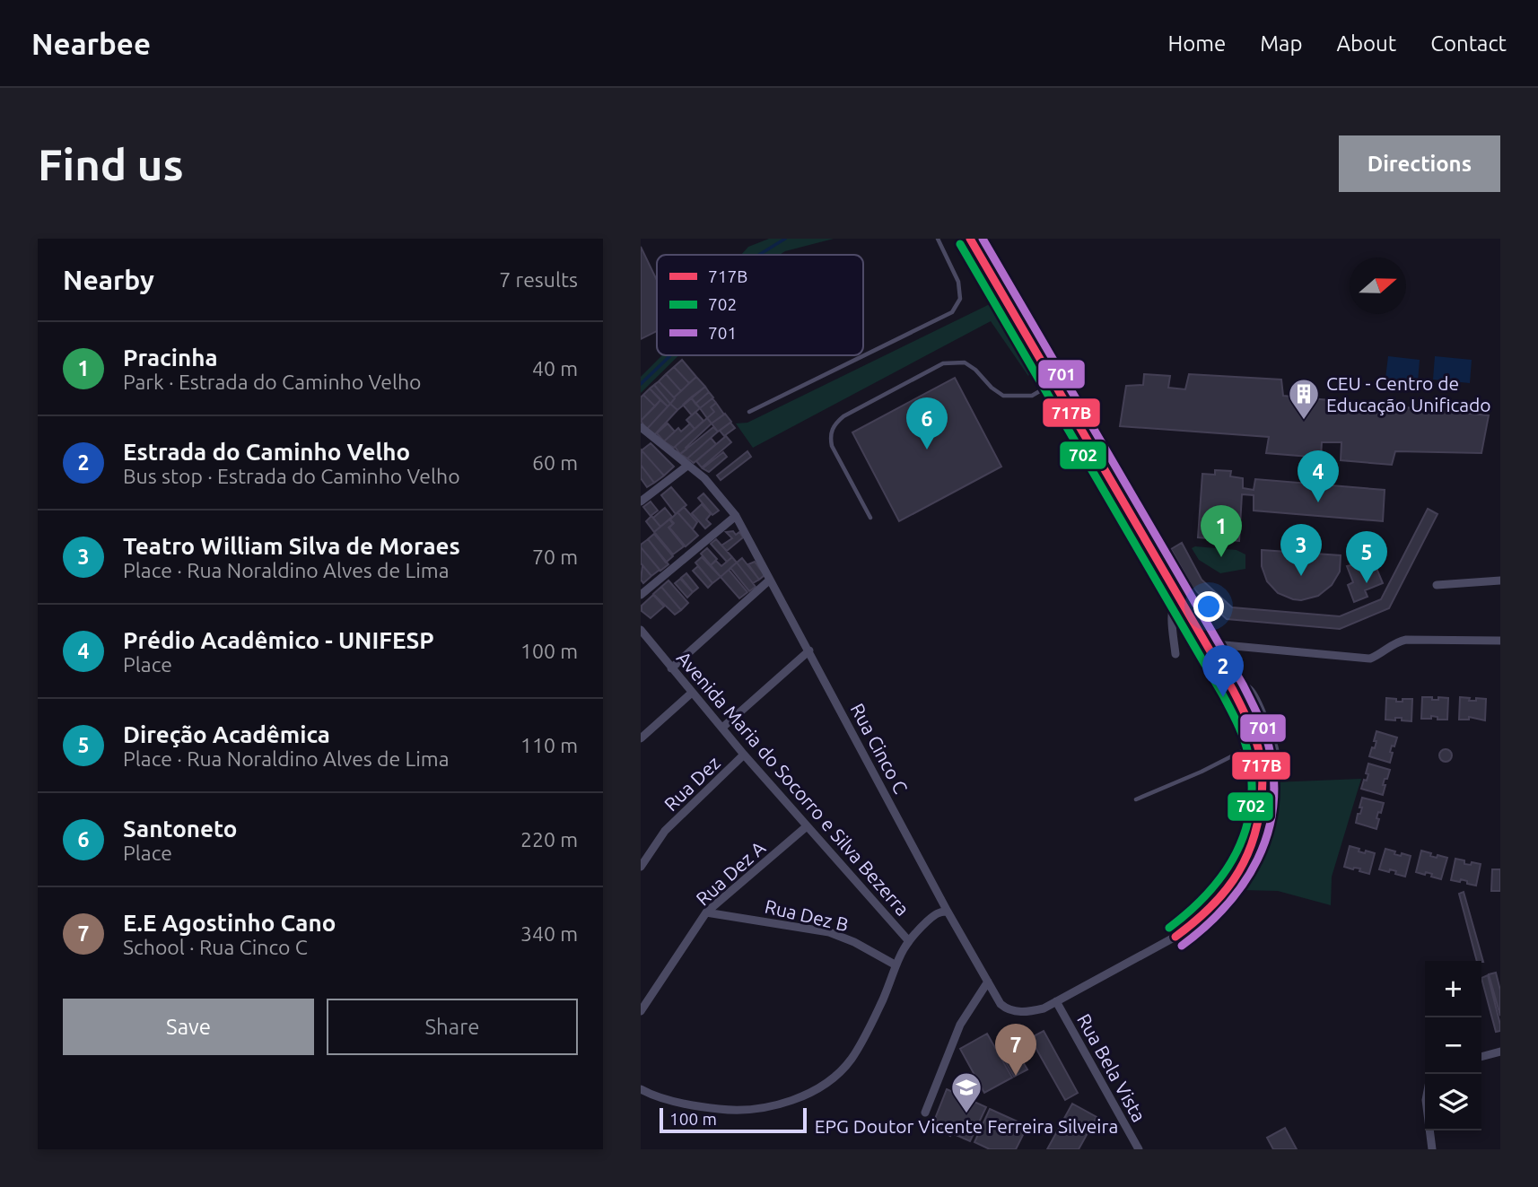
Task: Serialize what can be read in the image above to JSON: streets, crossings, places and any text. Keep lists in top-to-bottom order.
{
  "streets": {
    "street": [
      "Rua Cinco C",
      "Rua Dez",
      "Avenida Maria do Socorro e Silva Bezerra",
      "Rua Dez A",
      "Rua Dez B",
      "Rua Bela Vista"
    ]
  },
  "crossings": [
    ["Rua Cinco C", "Rua Bela Vista"],
    ["Rua Dez", "Avenida Maria do Socorro e Silva Bezerra"],
    ["Avenida Maria do Socorro e Silva Bezerra", "Rua Dez A"],
    ["Avenida Maria do Socorro e Silva Bezerra", "Rua Dez B"],
    ["Rua Dez A", "Rua Dez B"]
  ],
  "places": {
    "building": ["CEU - Centro de Educação Unificado"],
    "school or university": ["EPG Doutor Vicente Ferreira Silveira"]
  },
  "lines": ["transit line 717B", "transit line 701", "transit line 702"],
  "legend": ["717B", "702", "701"],
  "scale_bar": "100 m",
  "north": "right",
  "page": {
    "header": "Nearbee",
    "nav": [
      "Home",
      "Map",
      "About",
      "Contact"
    ],
    "buttons": [
      "Directions",
      ["Save", "Share"]
    ],
    "title": "Find us",
    "heading": ["Nearby", "7 results"],
    "list": [
      {
        "mark": "1",
        "name": "Pracinha",
        "note": "Park · Estrada do Caminho Velho",
        "value": "40 m"
      },
      {
        "mark": "2",
        "name": "Estrada do Caminho Velho",
        "note": "Bus stop · Estrada do Caminho Velho",
        "value": "60 m"
      },
      {
        "mark": "3",
        "name": "Teatro William Silva de Moraes",
        "note": "Place · Rua Noraldino Alves de Lima",
        "value": "70 m"
      },
      {
        "mark": "4",
        "name": "Prédio Acadêmico - UNIFESP",
        "note": "Place",
        "value": "100 m"
      },
      {
        "mark": "5",
        "name": "Direção Acadêmica",
        "note": "Place · Rua Noraldino Alves de Lima",
        "value": "110 m"
      },
      {
        "mark": "6",
        "name": "Santoneto",
        "note": "Place",
        "value": "220 m"
      },
      {
        "mark": "7",
        "name": "E.E Agostinho Cano",
        "note": "School · Rua Cinco C",
        "value": "340 m"
      }
    ],
    "pins": [
      "6",
      "4",
      "1",
      "3",
      "5",
      "2",
      "7"
    ],
    "map_buttons": ["+", "−"],
    "scale": "100 m"
  }
}
